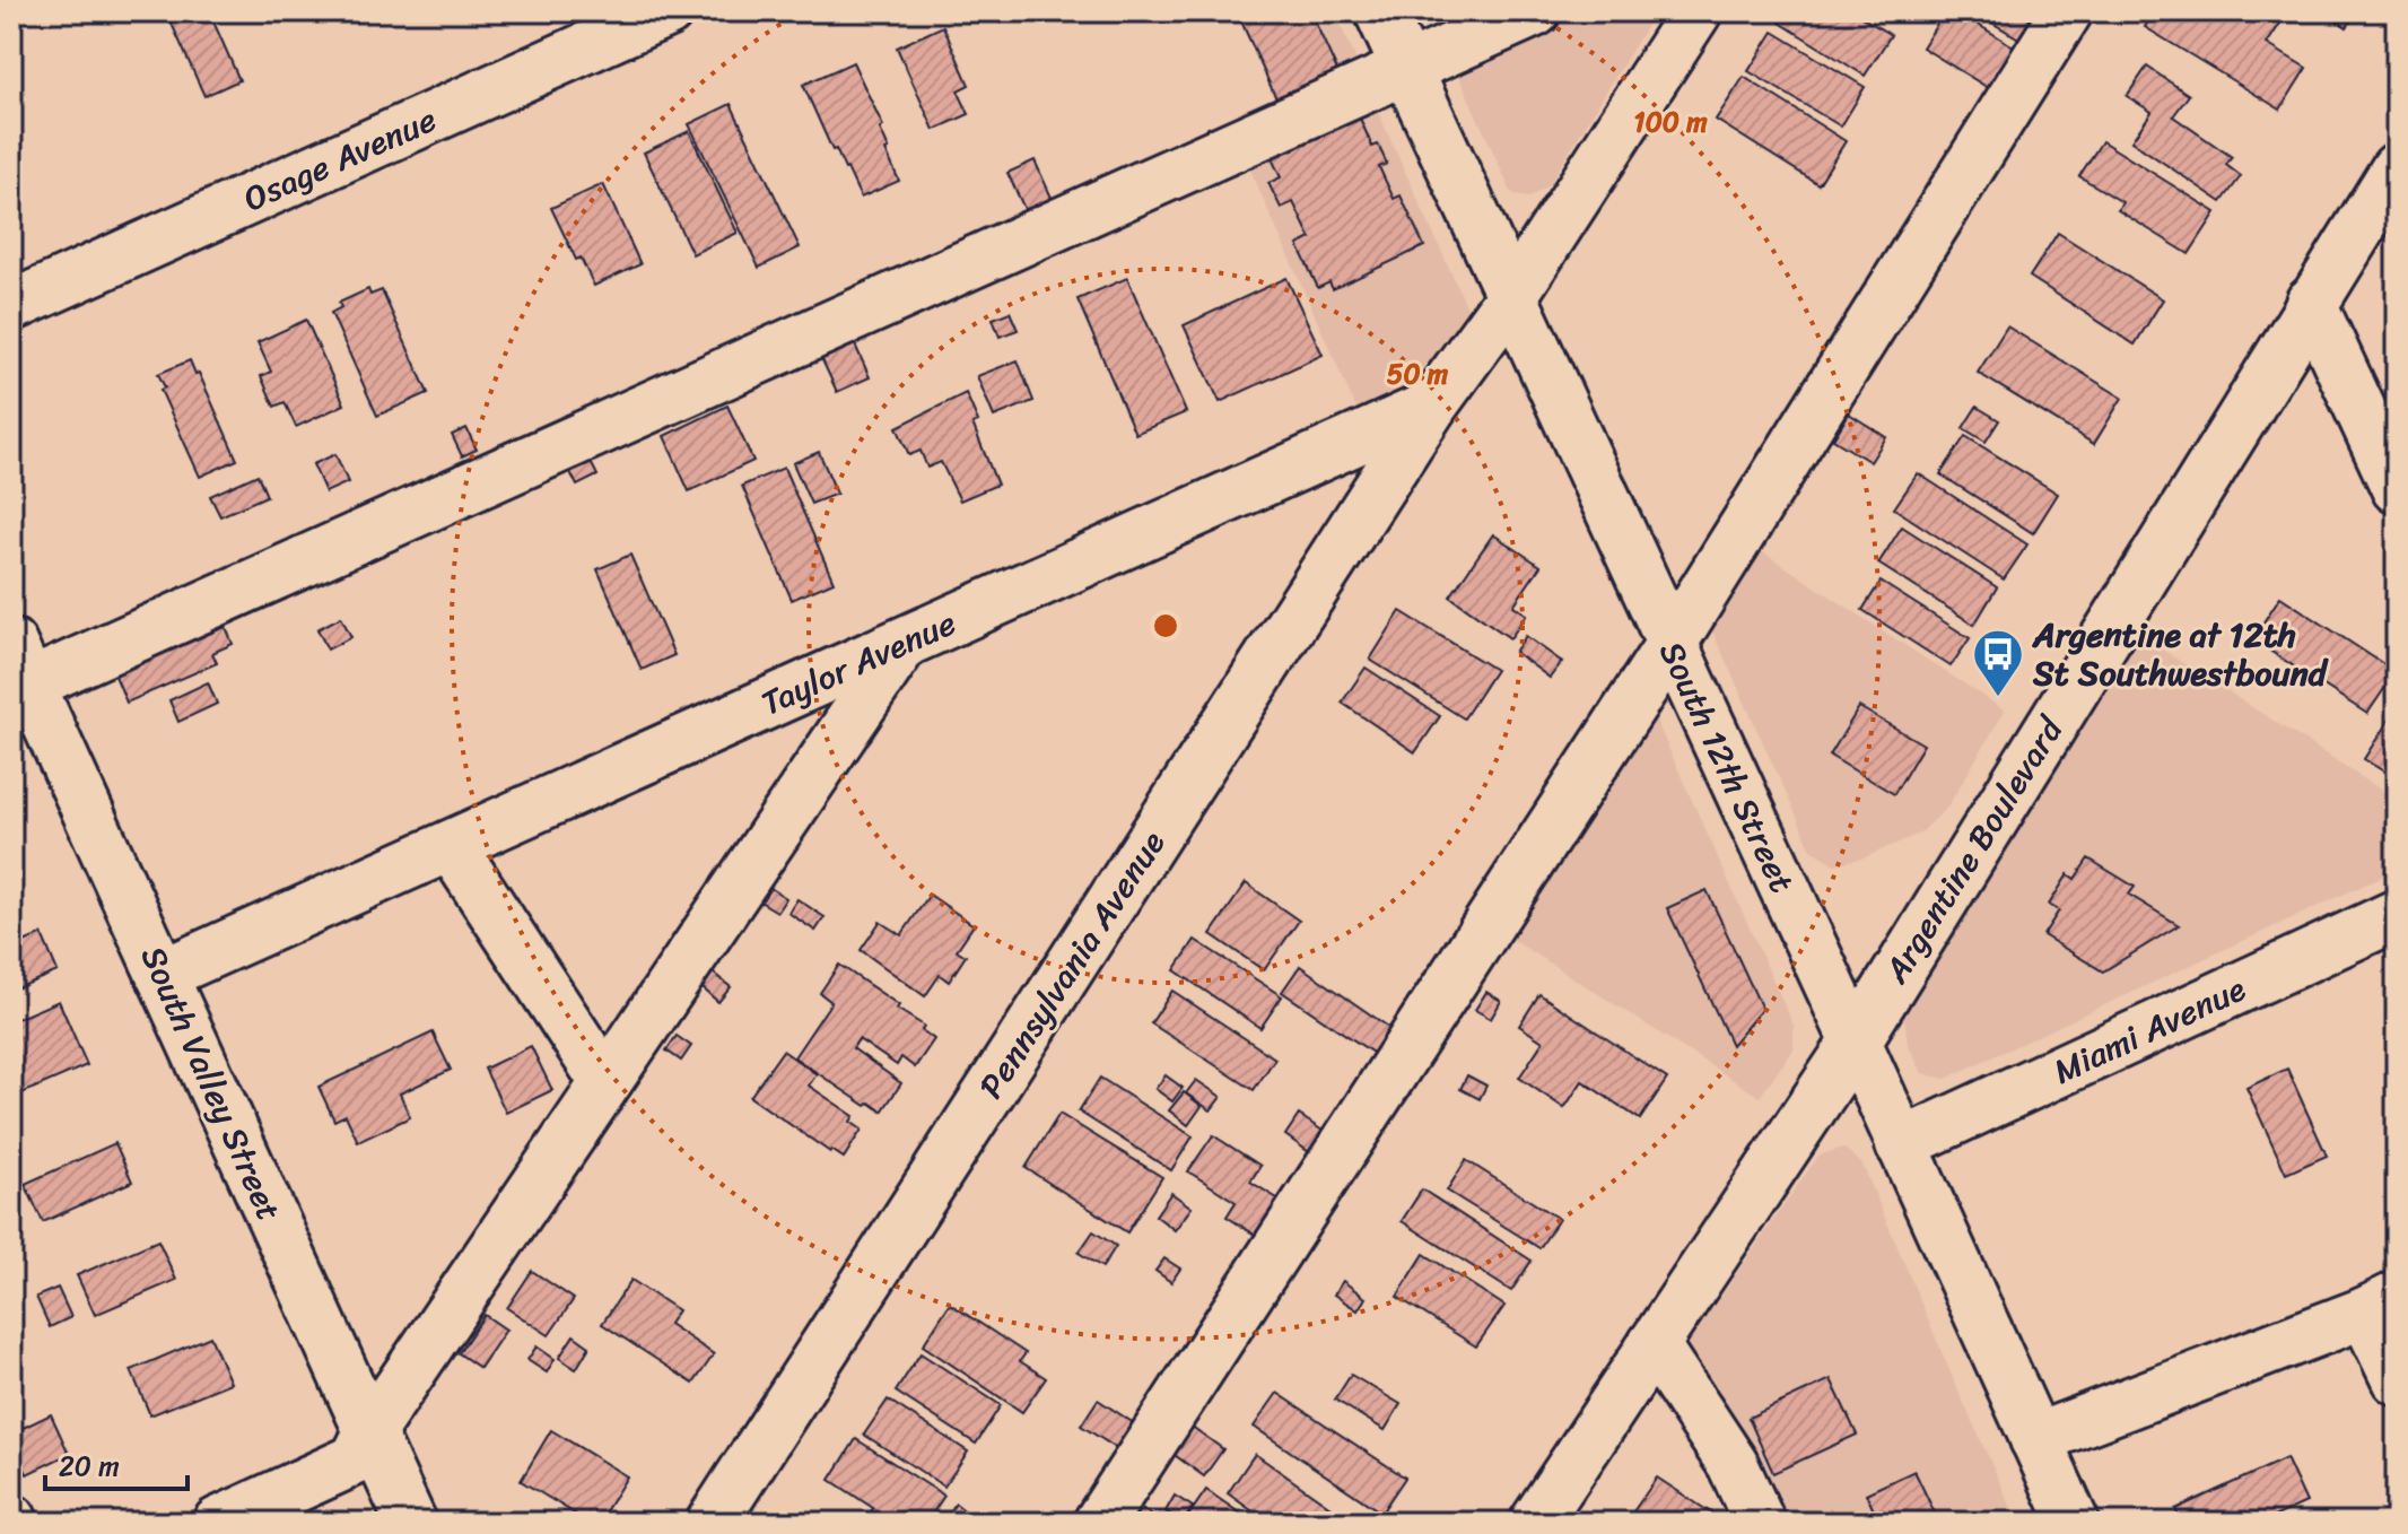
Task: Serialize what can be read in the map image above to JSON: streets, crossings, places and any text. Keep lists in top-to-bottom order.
{
  "streets": {
    "street": [
      "Osage Avenue",
      "Taylor Avenue",
      "South 12th Street",
      "Argentine Boulevard",
      "Pennsylvania Avenue",
      "Miami Avenue",
      "South Valley Street"
    ]
  },
  "crossings": [
    ["Taylor Avenue", "South 12th Street"],
    ["Taylor Avenue", "Pennsylvania Avenue"],
    ["Taylor Avenue", "South Valley Street"],
    ["South 12th Street", "Argentine Boulevard"],
    ["South 12th Street", "Miami Avenue"]
  ],
  "places": {
    "bus stop": ["Argentine at 12th St Southwestbound"]
  },
  "scale_bar": "20 m",
  "rings": ["100 m", "50 m"]
}
